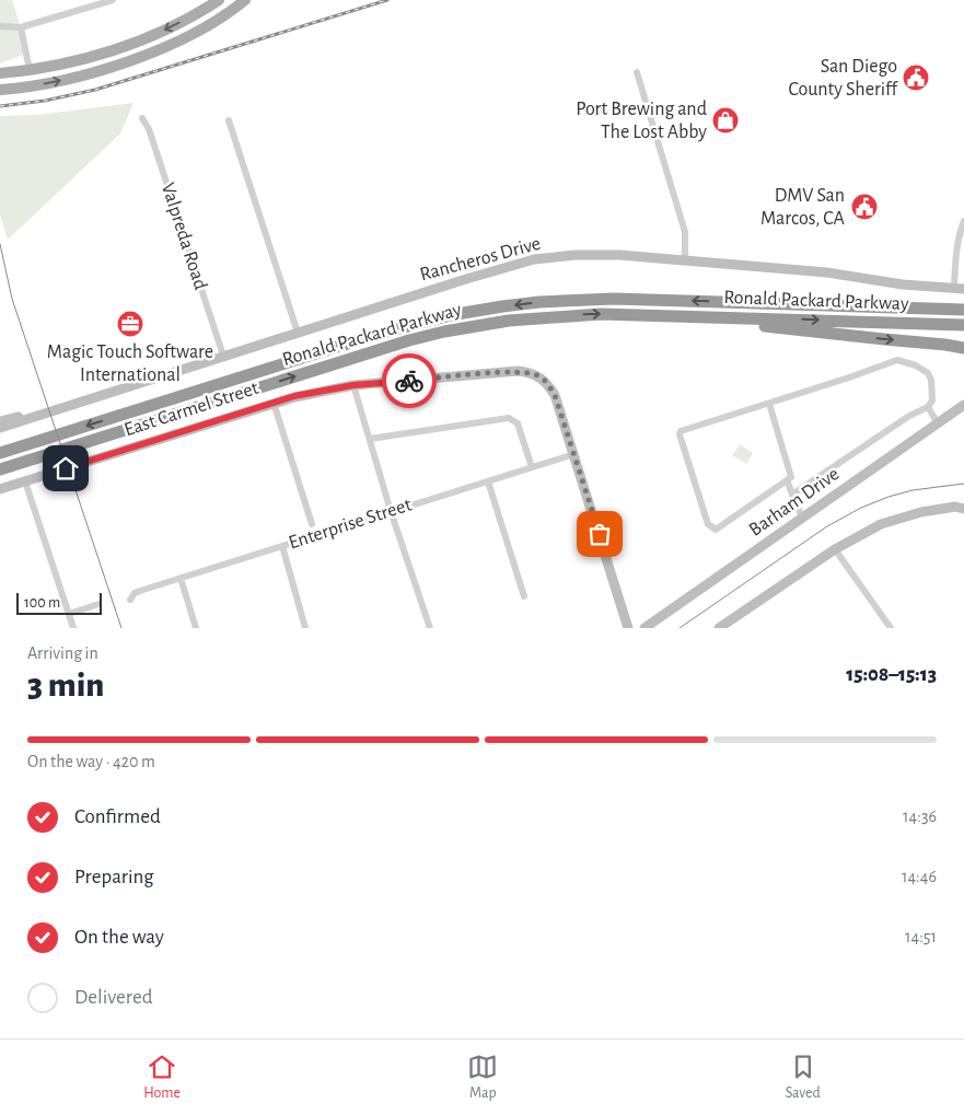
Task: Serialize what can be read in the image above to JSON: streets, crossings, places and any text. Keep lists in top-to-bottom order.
{
  "streets": {
    "highway": ["Ronald Packard Parkway"],
    "main road": ["Rancheros Drive", "East Carmel Street", "Barham Drive"],
    "street": ["Valpreda Road", "Enterprise Street"]
  },
  "crossings": [
    ["Valpreda Road", "Rancheros Drive"],
    ["East Carmel Street", "Enterprise Street"]
  ],
  "places": {
    "public building": ["San Diego County Sheriff", "DMV San Marcos, CA"],
    "shop": ["Port Brewing and The Lost Abby"],
    "office": ["Magic Touch Software International"]
  },
  "scale_bar": "100 m",
  "page": {
    "scale": "100 m",
    "heading": ["3 min", "Arriving in", "15:08–15:13"],
    "bar": "On the way · 420 m",
    "list": [
      ["Confirmed", "14:36"],
      ["Preparing", "14:46"],
      ["On the way", "14:51"],
      "Delivered"
    ],
    "tabs": ["Home", "Map", "Saved"]
  }
}
